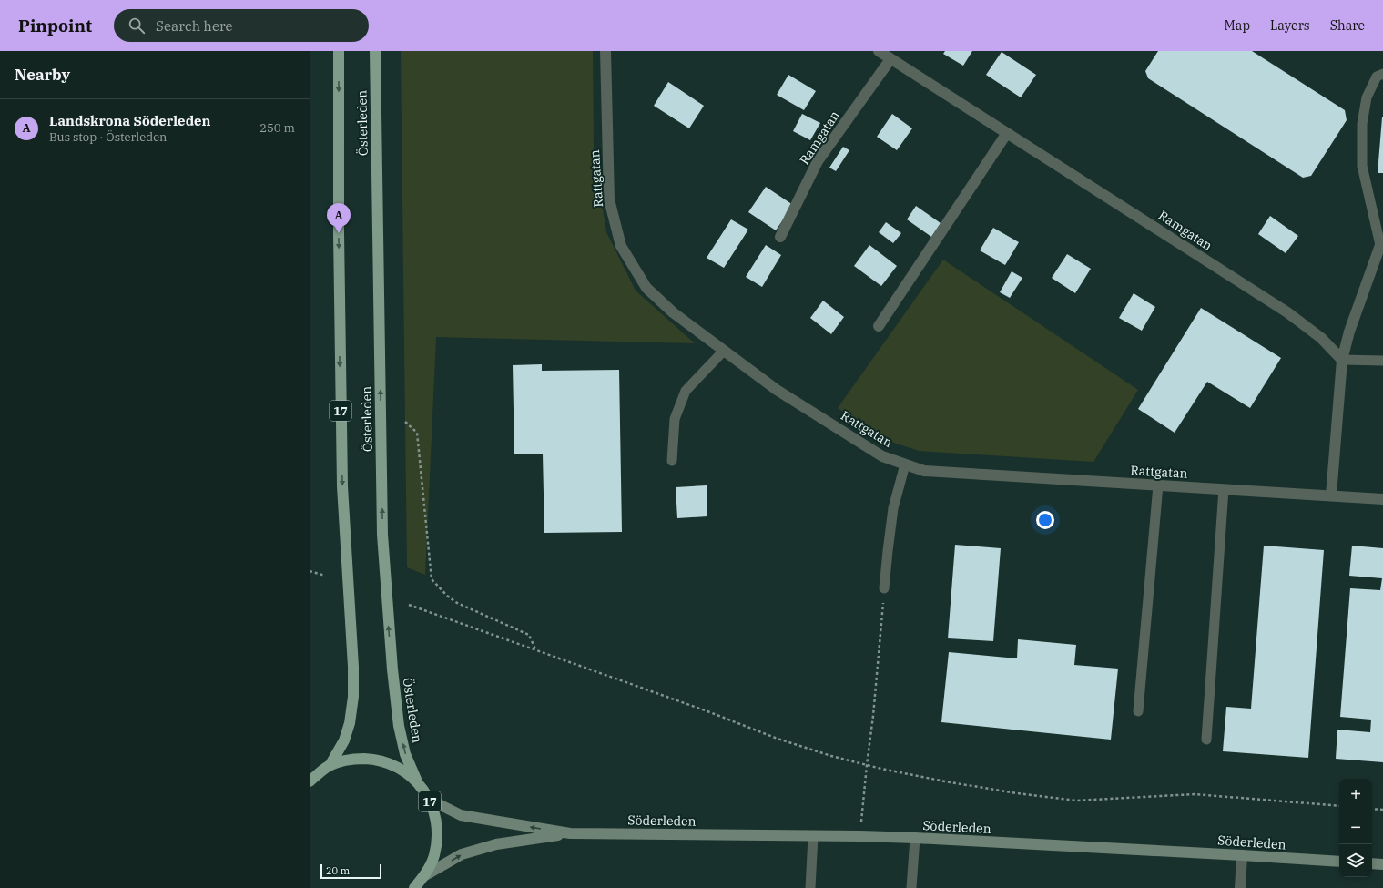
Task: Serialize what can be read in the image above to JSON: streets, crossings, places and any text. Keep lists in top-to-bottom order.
{
  "streets": {
    "main road": ["Österleden", "17"],
    "street": ["Ramgatan", "Rattgatan", "Söderleden"]
  },
  "crossings": [
    ["Österleden", "17"],
    ["17", "Söderleden"]
  ],
  "scale_bar": "20 m",
  "page": {
    "header": "Pinpoint",
    "search": "Search here",
    "nav": ["Map", "Layers", "Share"],
    "heading": "Nearby",
    "list": [
      {
        "mark": "A",
        "name": "Landskrona Söderleden",
        "note": "Bus stop · Österleden",
        "value": "250 m"
      }
    ],
    "pins": "A",
    "map_buttons": ["+", "−"],
    "scale": "20 m"
  }
}
